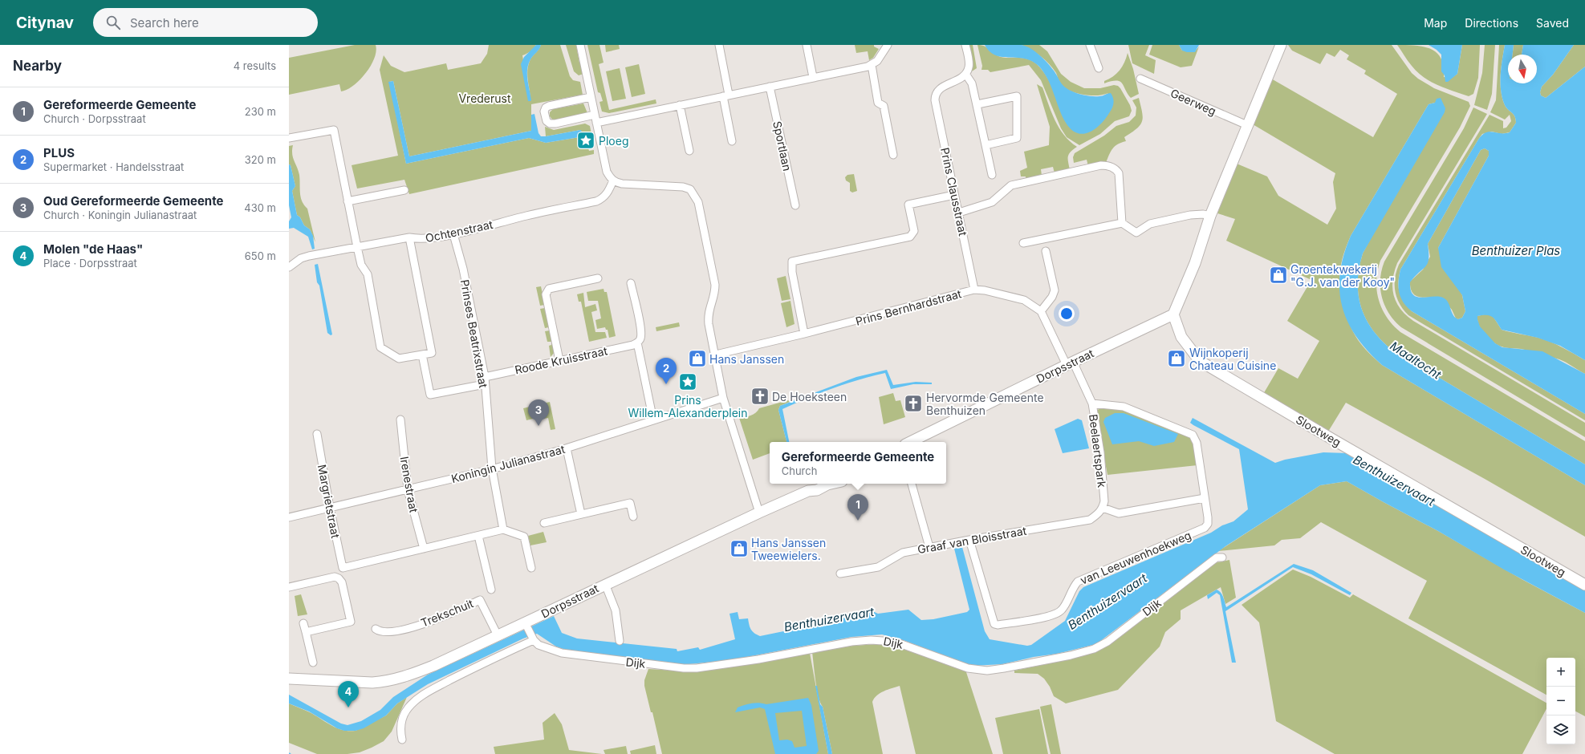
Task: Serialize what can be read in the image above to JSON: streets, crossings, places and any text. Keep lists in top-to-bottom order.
{
  "streets": {
    "street": [
      "Geerweg",
      "Sportlaan",
      "Prins Clausstraat",
      "Ochtenstraat",
      "Prins Bernhardstraat",
      "Prinses Beatrixstraat",
      "Roode Kruisstraat",
      "Dorpsstraat",
      "Slootweg",
      "Beelaertspark",
      "Koningin Julianastraat",
      "Irenestraat",
      "Margrietstraat",
      "Graaf van Bloisstraat",
      "van Leeuwenhoekweg",
      "Dijk",
      "Trekschuit"
    ]
  },
  "crossings": [
    ["Prins Clausstraat", "Prins Bernhardstraat"],
    ["Ochtenstraat", "Prinses Beatrixstraat"],
    ["Ochtenstraat", "Roode Kruisstraat"],
    ["Prinses Beatrixstraat", "Roode Kruisstraat"],
    ["Prinses Beatrixstraat", "Koningin Julianastraat"],
    ["Dorpsstraat", "Slootweg"],
    ["Dorpsstraat", "Trekschuit"],
    ["Beelaertspark", "Graaf van Bloisstraat"],
    ["Beelaertspark", "van Leeuwenhoekweg"],
    ["Koningin Julianastraat", "Irenestraat"],
    ["Koningin Julianastraat", "Margrietstraat"],
    ["Graaf van Bloisstraat", "van Leeuwenhoekweg"]
  ],
  "water": ["Benthuizer Plas", "Maaltocht", "Benthuizervaart"],
  "parks": ["Vrederust"],
  "places": {
    "place": ["Ploeg", "Prins Willem-Alexanderplein"],
    "shop": [
      "Groentekwekerij \"G.J. van der Kooy\"",
      "Hans Janssen",
      "Wijnkoperij Chateau Cuisine",
      "Hans Janssen Tweewielers."
    ],
    "church": ["De Hoeksteen", "Hervormde Gemeente Benthuizen"]
  },
  "north": "bottom",
  "page": {
    "header": "Citynav",
    "search": "Search here",
    "nav": ["Map", "Directions", "Saved"],
    "heading": ["Nearby", "4 results"],
    "list": [
      {
        "mark": "1",
        "name": "Gereformeerde Gemeente",
        "note": "Church · Dorpsstraat",
        "value": "230 m"
      },
      {
        "mark": "2",
        "name": "PLUS",
        "note": "Supermarket · Handelsstraat",
        "value": "320 m"
      },
      {
        "mark": "3",
        "name": "Oud Gereformeerde Gemeente",
        "note": "Church · Koningin Julianastraat",
        "value": "430 m"
      },
      {
        "mark": "4",
        "name": "Molen \"de Haas\"",
        "note": "Place · Dorpsstraat",
        "value": "650 m"
      }
    ],
    "pins": [
      "2",
      "3",
      "1",
      "4"
    ],
    "popup": ["Gereformeerde Gemeente", "Church"],
    "map_buttons": ["+", "−"]
  }
}
